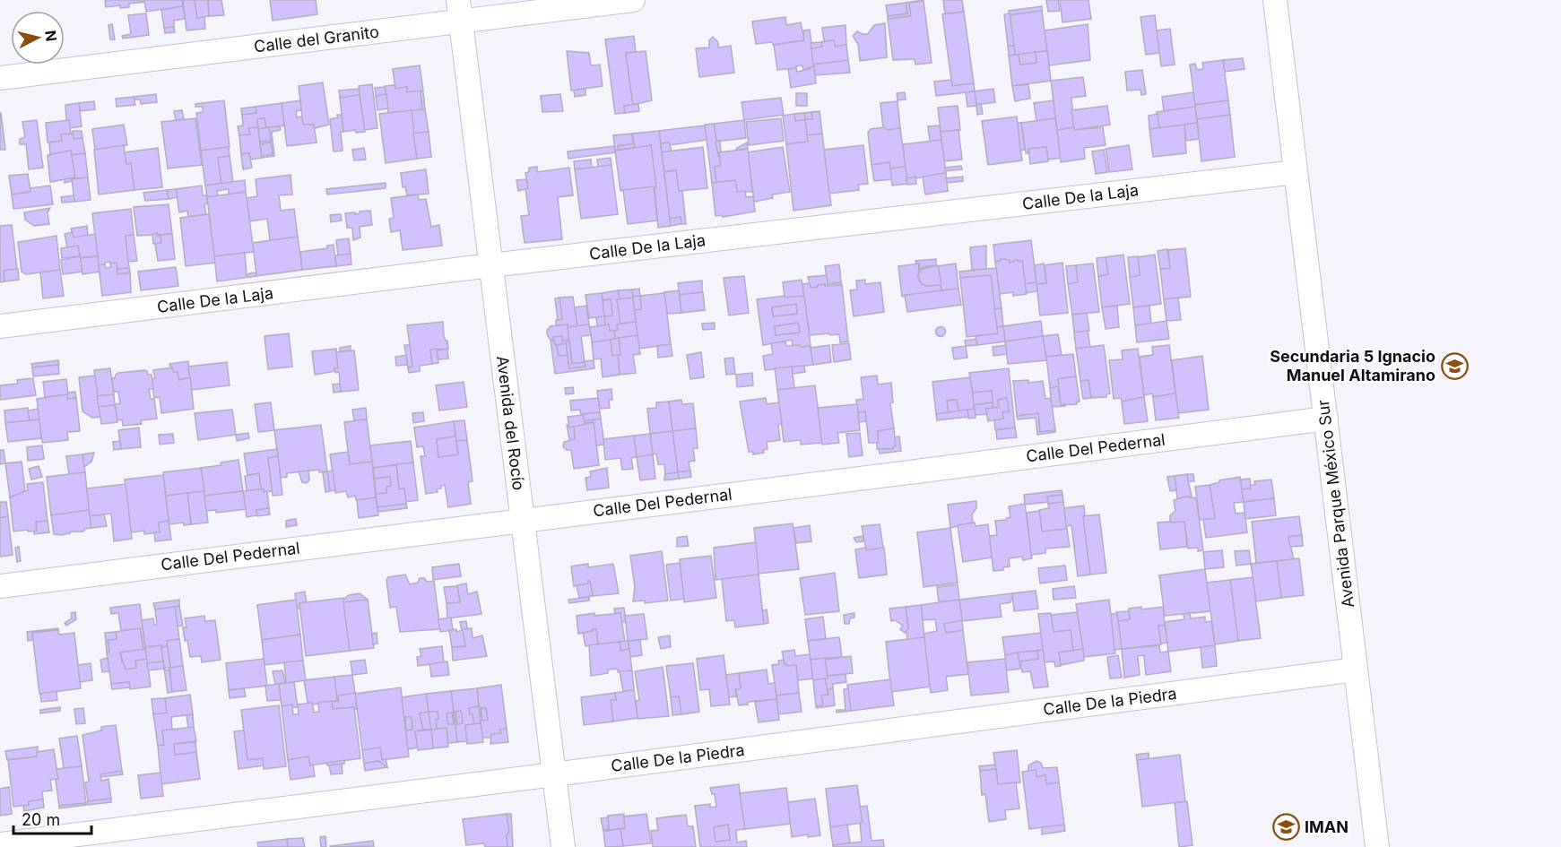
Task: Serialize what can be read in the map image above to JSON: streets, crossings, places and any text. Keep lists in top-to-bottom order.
{
  "streets": {
    "street": [
      "Calle del Granito",
      "Calle De la Laja",
      "Avenida del Rocío",
      "Calle Del Pedernal",
      "Avenida Parque México Sur",
      "Calle De la Piedra"
    ]
  },
  "crossings": [
    ["Calle del Granito", "Avenida del Rocío"],
    ["Calle De la Laja", "Avenida del Rocío"],
    ["Calle De la Laja", "Avenida Parque México Sur"],
    ["Avenida del Rocío", "Calle Del Pedernal"],
    ["Avenida del Rocío", "Calle De la Piedra"],
    ["Calle Del Pedernal", "Avenida Parque México Sur"],
    ["Avenida Parque México Sur", "Calle De la Piedra"]
  ],
  "places": {
    "school or university": ["Secundaria 5 Ignacio Manuel Altamirano", "IMAN"]
  },
  "scale_bar": "20 m",
  "north": "right"
}
